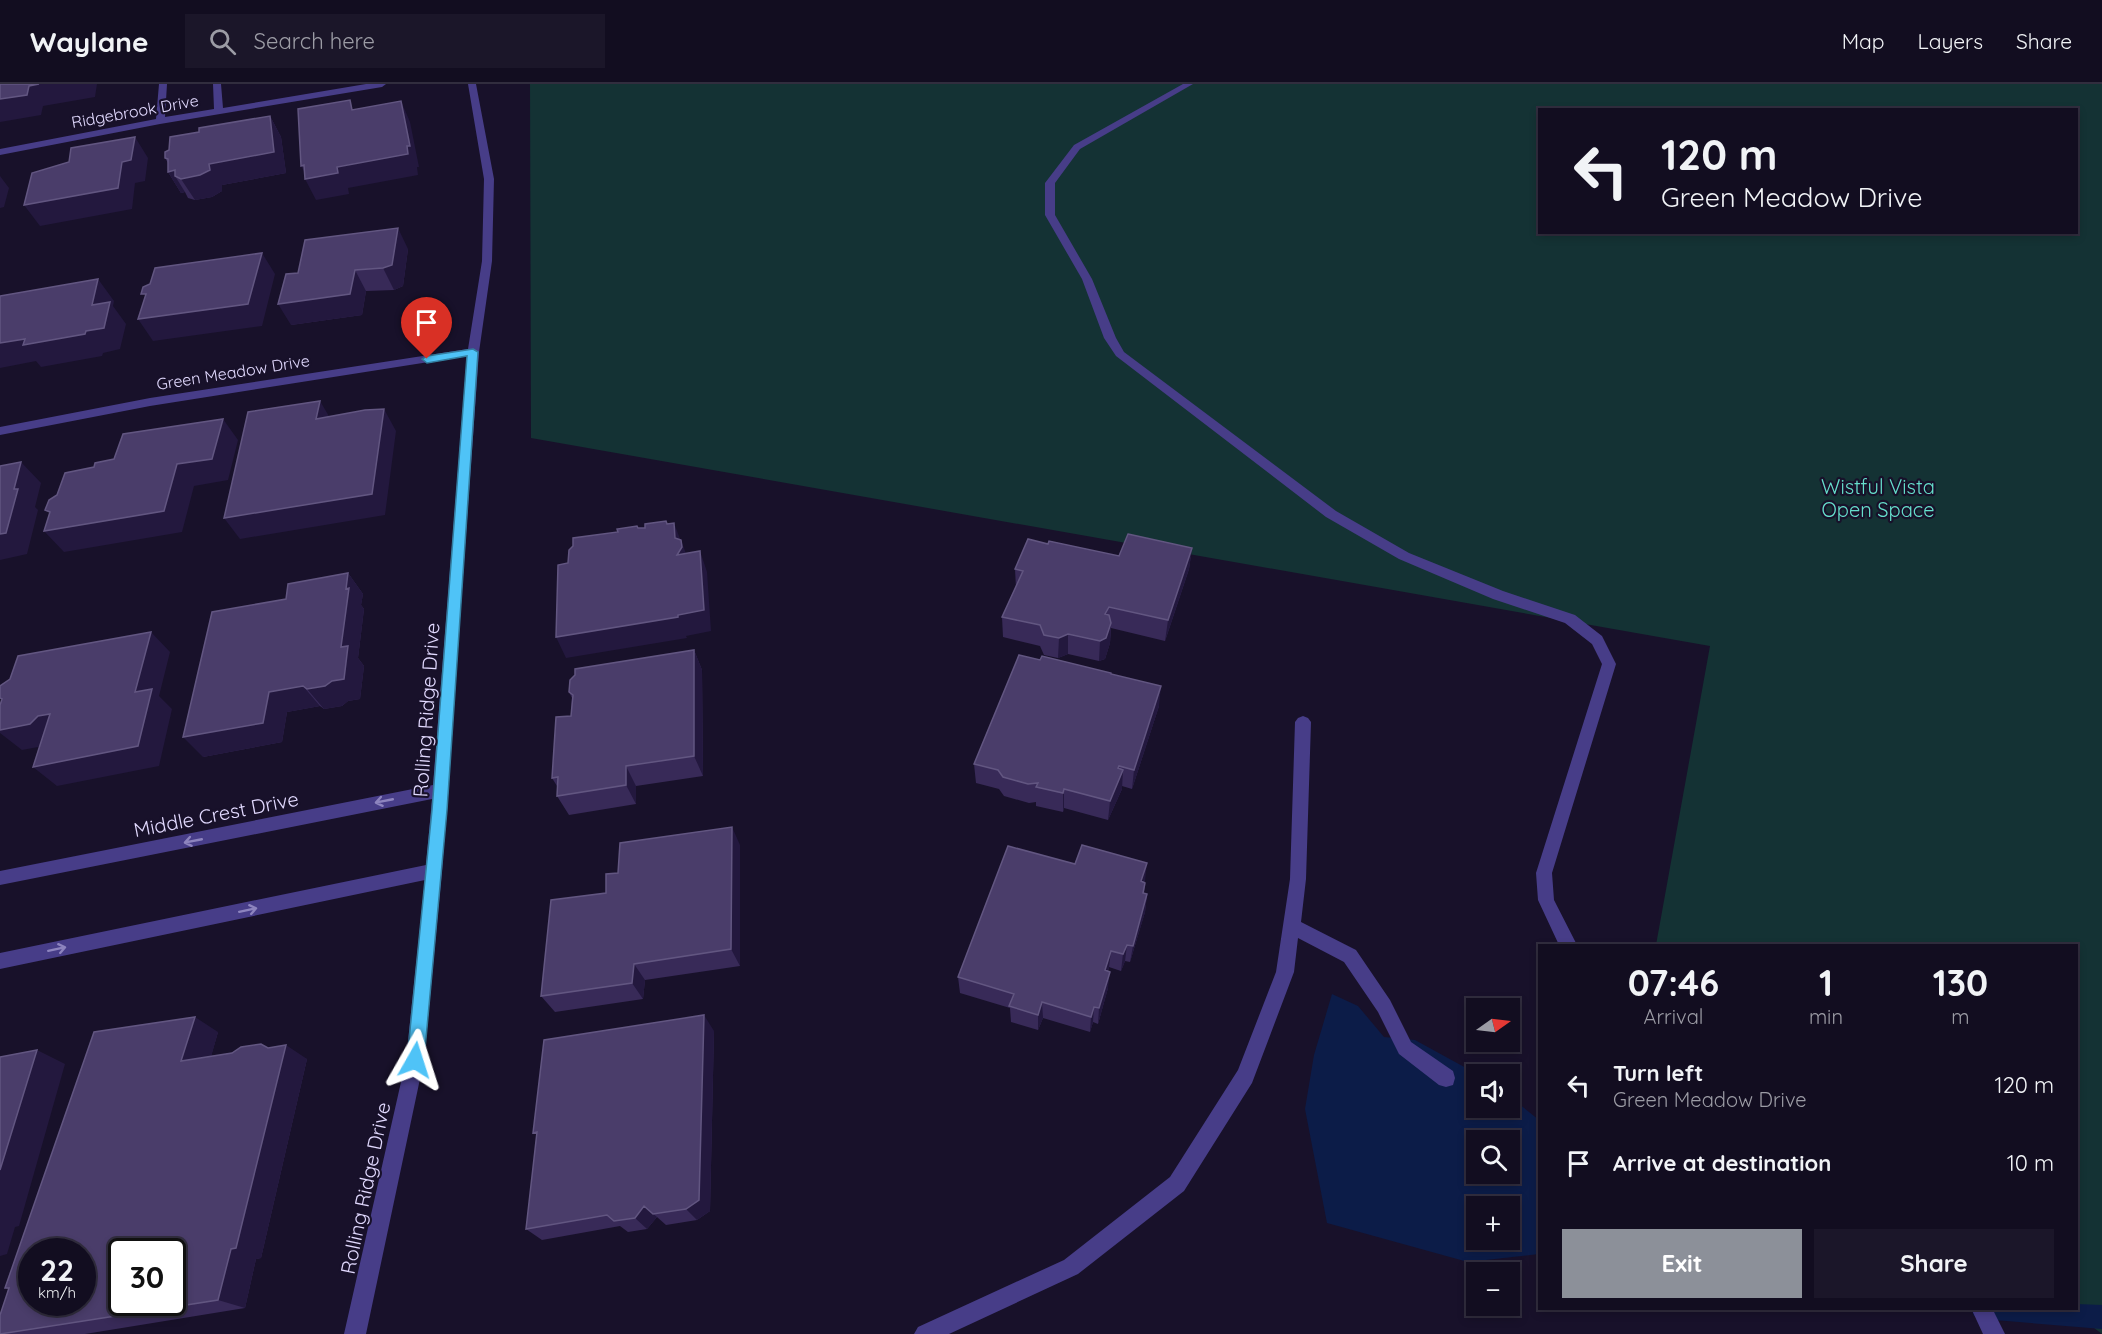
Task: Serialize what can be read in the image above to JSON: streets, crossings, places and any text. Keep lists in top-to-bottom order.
{
  "streets": {
    "street": [
      "Ridgebrook Drive",
      "Green Meadow Drive",
      "Rolling Ridge Drive",
      "Middle Crest Drive"
    ]
  },
  "crossings": [
    ["Green Meadow Drive", "Rolling Ridge Drive"],
    ["Rolling Ridge Drive", "Middle Crest Drive"]
  ],
  "parks": ["Wistful Vista Open Space"],
  "north": "right",
  "page": {
    "header": "Waylane",
    "search": "Search here",
    "nav": ["Map", "Layers", "Share"],
    "turn": ["120 m", "Green Meadow Drive"],
    "eta": [
      "07:46",
      "Arrival",
      "1",
      "min",
      "130",
      "m"
    ],
    "map_buttons": ["+", "−"],
    "list": [
      {
        "name": "Turn left",
        "note": "Green Meadow Drive",
        "value": "120 m"
      },
      {
        "name": "Arrive at destination",
        "value": "10 m"
      }
    ],
    "buttons": ["Exit", "Share"],
    "speed": "22 km/h",
    "limit": "30"
  }
}
